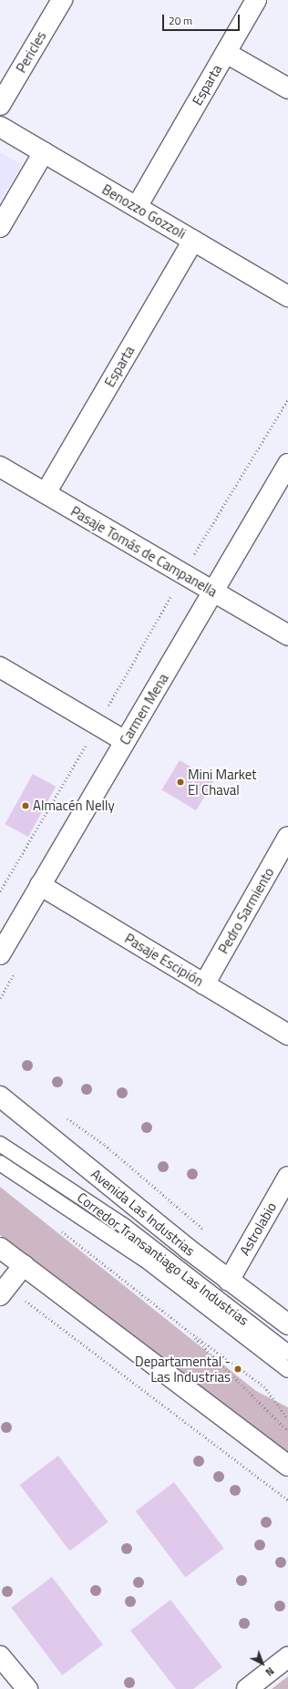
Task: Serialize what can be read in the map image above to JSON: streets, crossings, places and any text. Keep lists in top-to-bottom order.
{
  "streets": {
    "street": [
      "Pericles",
      "Esparta",
      "Benozzo Gozzoli",
      "Pasaje Tomás de Campanella",
      "Carmen Mena",
      "Pedro Sarmiento",
      "Pasaje Escipión",
      "Avenida Las Industrias",
      "Astrolabio"
    ],
    "lane": ["Corredor Transantiago Las Industrias"]
  },
  "crossings": [
    ["Esparta", "Benozzo Gozzoli"],
    ["Esparta", "Pasaje Tomás de Campanella"],
    ["Pasaje Tomás de Campanella", "Carmen Mena"],
    ["Carmen Mena", "Pasaje Escipión"],
    ["Pedro Sarmiento", "Pasaje Escipión"],
    ["Avenida Las Industrias", "Astrolabio"]
  ],
  "places": ["Mini Market El Chaval", "Almacén Nelly", "Departamental - Las Industrias"],
  "scale_bar": "20 m",
  "north": "bottom right"
}
